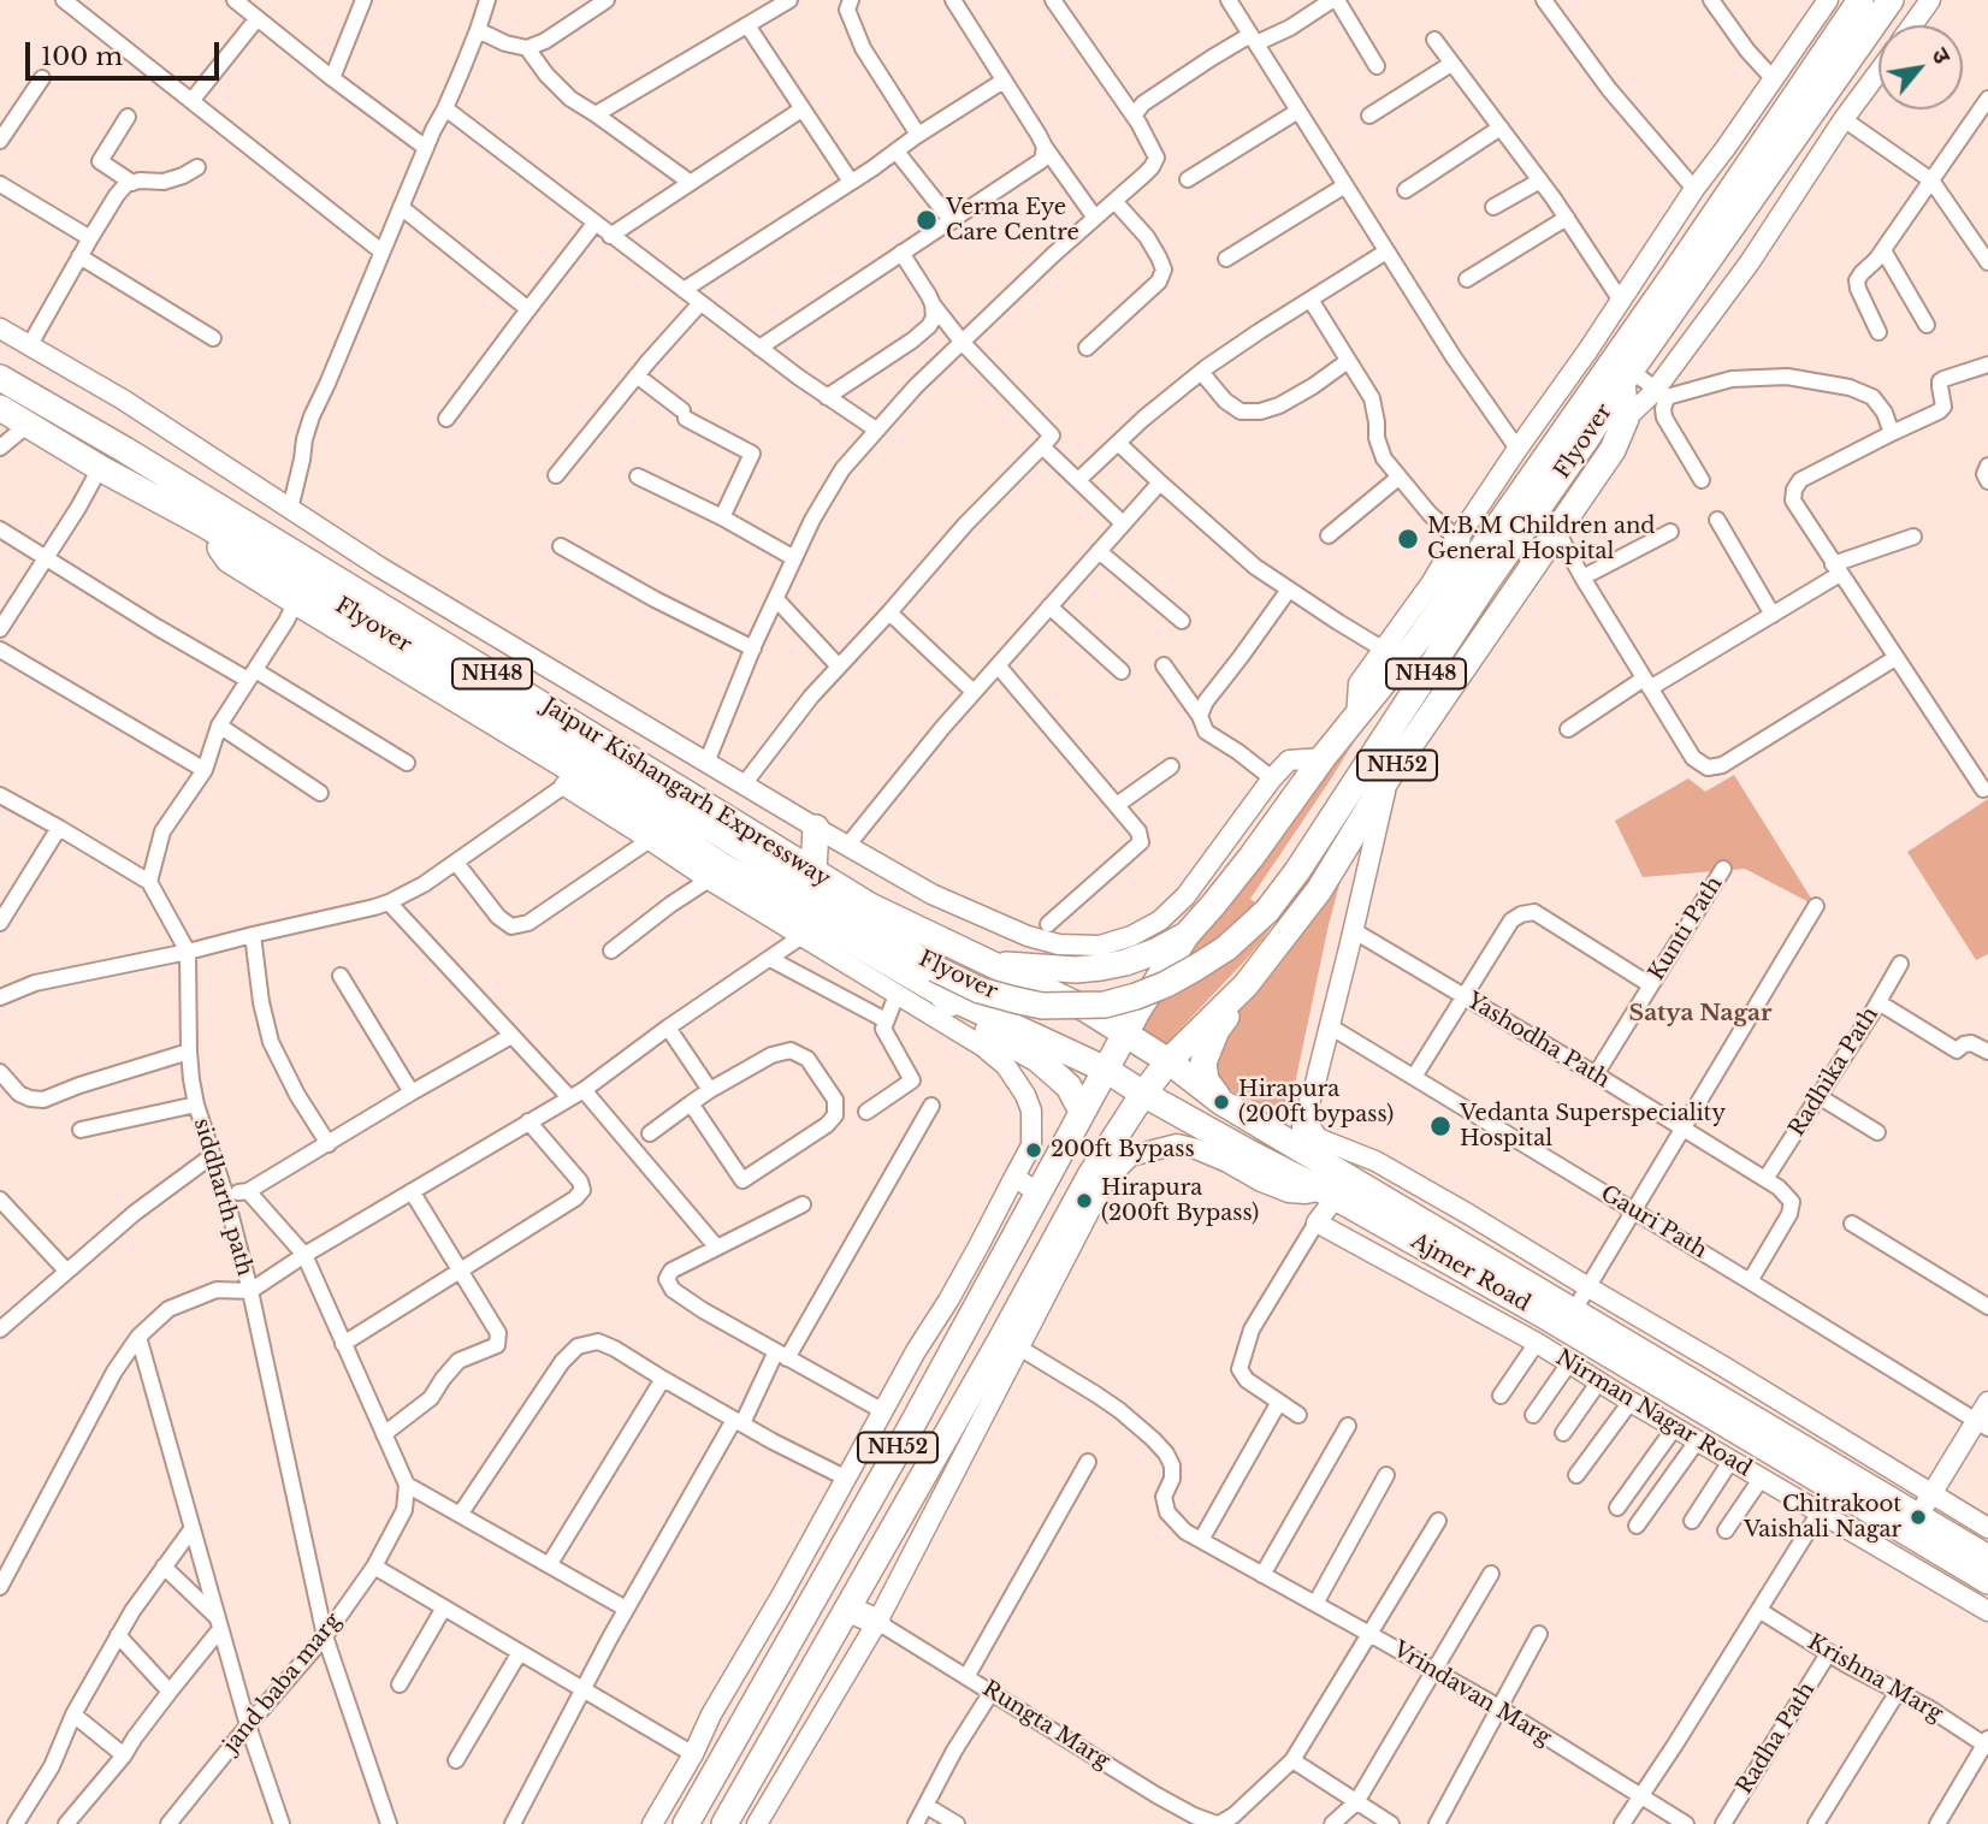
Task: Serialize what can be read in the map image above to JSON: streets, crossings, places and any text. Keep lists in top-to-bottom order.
{
  "streets": {
    "highway": [
      "Flyover",
      "NH48",
      "NH52",
      "Jaipur Kishangarh Expressway",
      "Ajmer Road"
    ],
    "street": [
      "Kunti Path",
      "Yashodha Path",
      "Radhika Path",
      "siddharth path",
      "Gauri Path",
      "Nirman Nagar Road",
      "Krishna Marg",
      "jand baba marg",
      "Vrindavan Marg",
      "Rungta Marg",
      "Radha Path"
    ]
  },
  "crossings": [
    ["Flyover", "NH48"],
    ["NH48", "NH52"],
    ["NH48", "Jaipur Kishangarh Expressway"],
    ["NH48", "Ajmer Road"],
    ["NH52", "Ajmer Road"],
    ["Jaipur Kishangarh Expressway", "Ajmer Road"],
    ["Kunti Path", "Yashodha Path"],
    ["Yashodha Path", "Radhika Path"],
    ["siddharth path", "jand baba marg"],
    ["Krishna Marg", "Radha Path"],
    ["Vrindavan Marg", "Rungta Marg"]
  ],
  "districts": ["Satya Nagar"],
  "places": [
    "Verma Eye Care Centre",
    "M.B.M Children and General Hospital",
    "Hirapura (200ft bypass)",
    "Vedanta Superspeciality Hospital",
    "200ft Bypass",
    "Hirapura (200ft Bypass)",
    "Chitrakoot Vaishali Nagar"
  ],
  "scale_bar": "100 m",
  "north": "top right"
}
